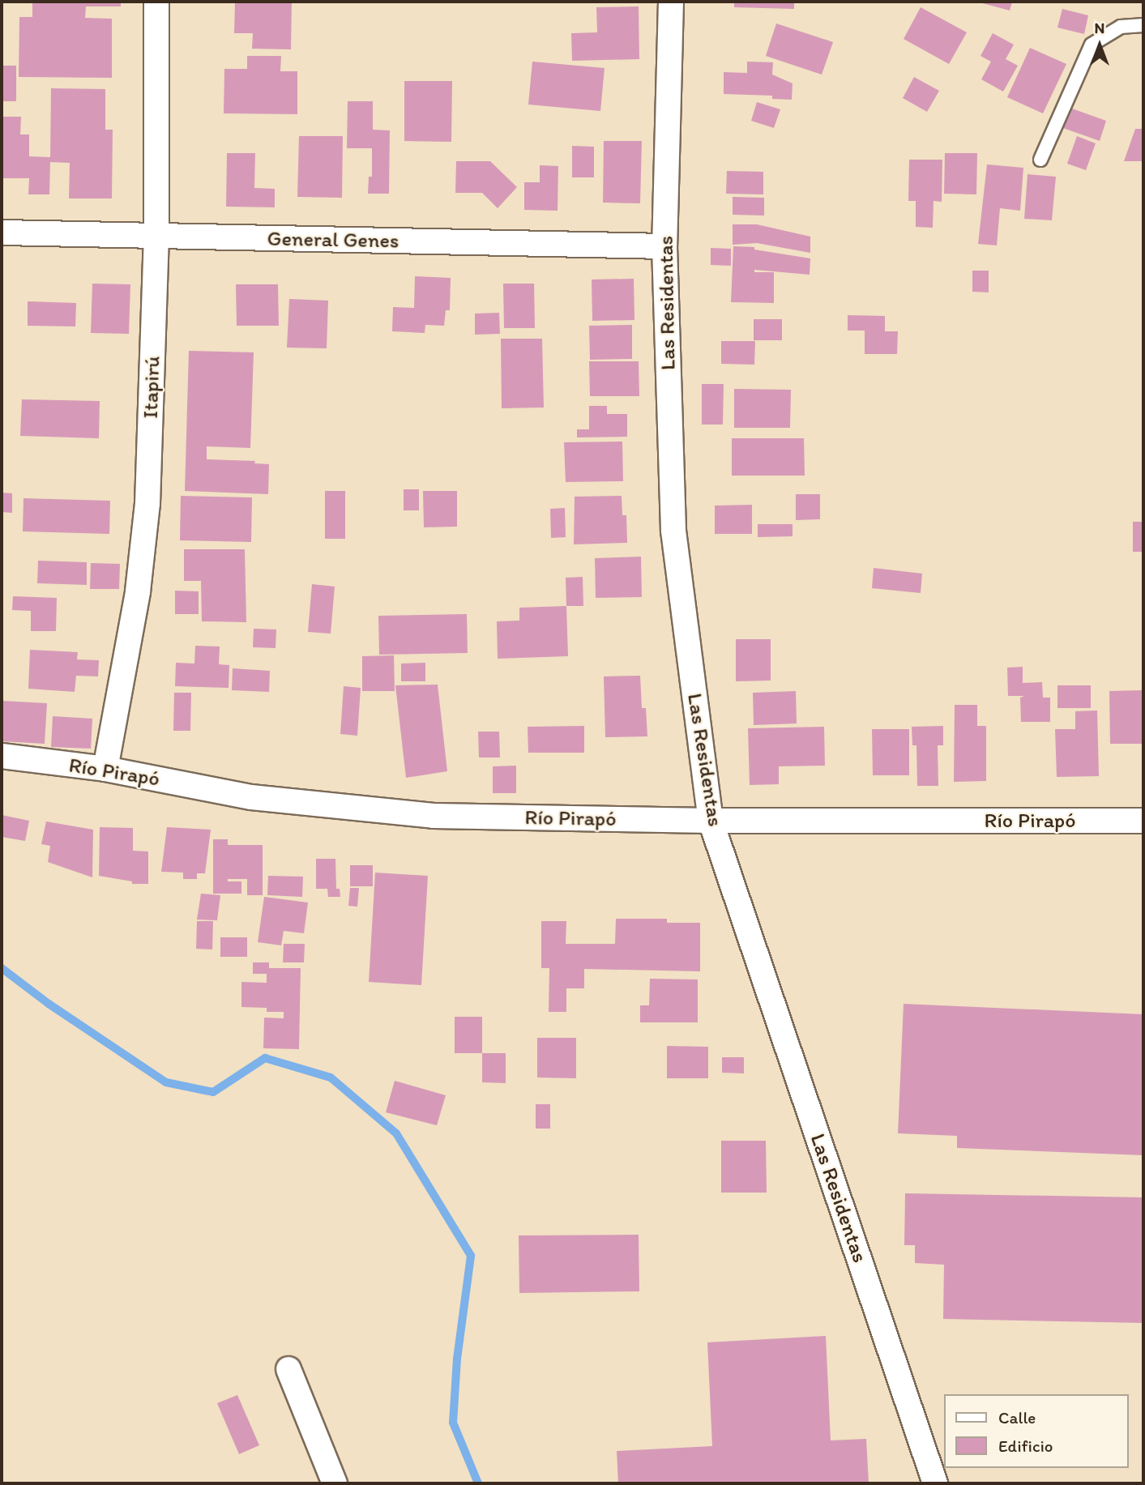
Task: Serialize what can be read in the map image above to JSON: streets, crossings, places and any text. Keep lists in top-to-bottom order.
{
  "streets": {
    "street": [
      "General Genes",
      "Las Residentas",
      "Itapirú",
      "Río Pirapó"
    ]
  },
  "crossings": [
    ["General Genes", "Las Residentas"],
    ["General Genes", "Itapirú"],
    ["Las Residentas", "Río Pirapó"],
    ["Itapirú", "Río Pirapó"]
  ],
  "legend": ["Calle", "Edificio"],
  "north": "top"
}
